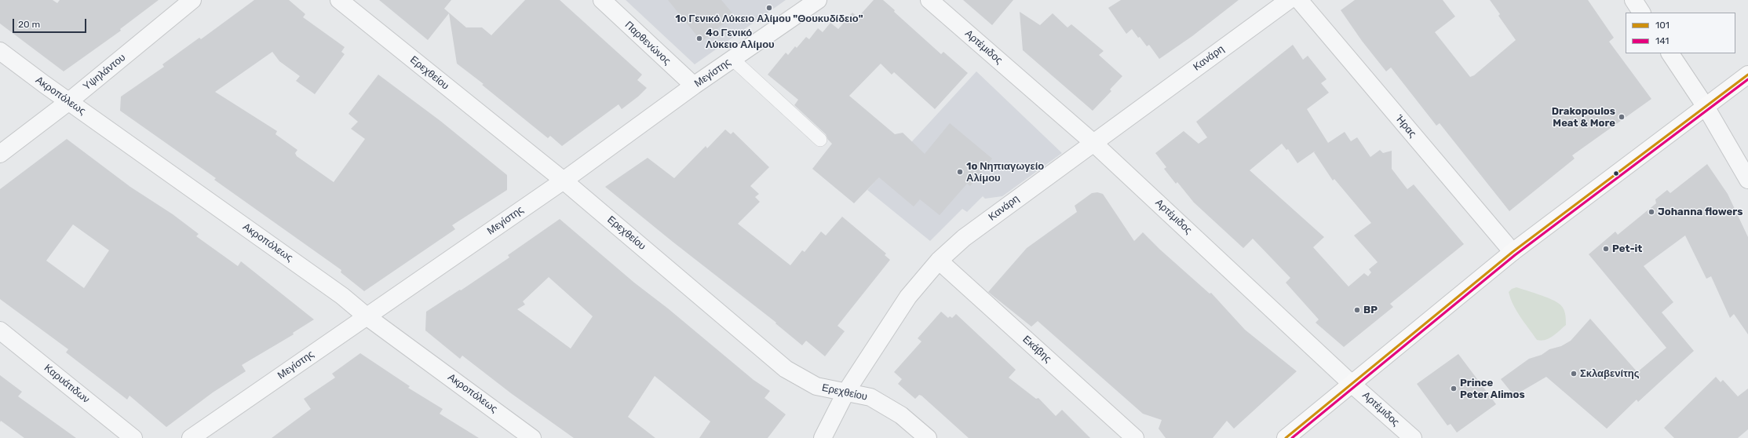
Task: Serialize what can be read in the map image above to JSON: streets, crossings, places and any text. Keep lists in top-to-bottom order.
{
  "streets": {
    "street": [
      "Παρθενώνος",
      "Αρτέμιδος",
      "Κανάρη",
      "Υψηλάντου",
      "Ερεχθείου",
      "Μεγίστης",
      "Ακροπόλεως",
      "Ήρας",
      "Εκάβης",
      "Καρυάτιδων"
    ]
  },
  "crossings": [
    ["Παρθενώνος", "Μεγίστης"],
    ["Αρτέμιδος", "Κανάρη"],
    ["Κανάρη", "Ερεχθείου"],
    ["Κανάρη", "Εκάβης"],
    ["Υψηλάντου", "Ακροπόλεως"],
    ["Ερεχθείου", "Μεγίστης"],
    ["Μεγίστης", "Ακροπόλεως"]
  ],
  "places": [
    "1ο Γενικό Λύκειο Αλίμου \"Θουκυδίδειο\"",
    "4ο Γενικό Λύκειο Αλίμου",
    "Drakopoulos Meat & More",
    "1o Νηπιαγωγείο Αλίμου",
    "Johanna flowers",
    "Pet-it",
    "BP",
    "Σκλαβενίτης",
    "Prince Peter Alimos"
  ],
  "lines": ["transit line 101", "transit line 141"],
  "legend": ["101", "141"],
  "scale_bar": "20 m"
}
